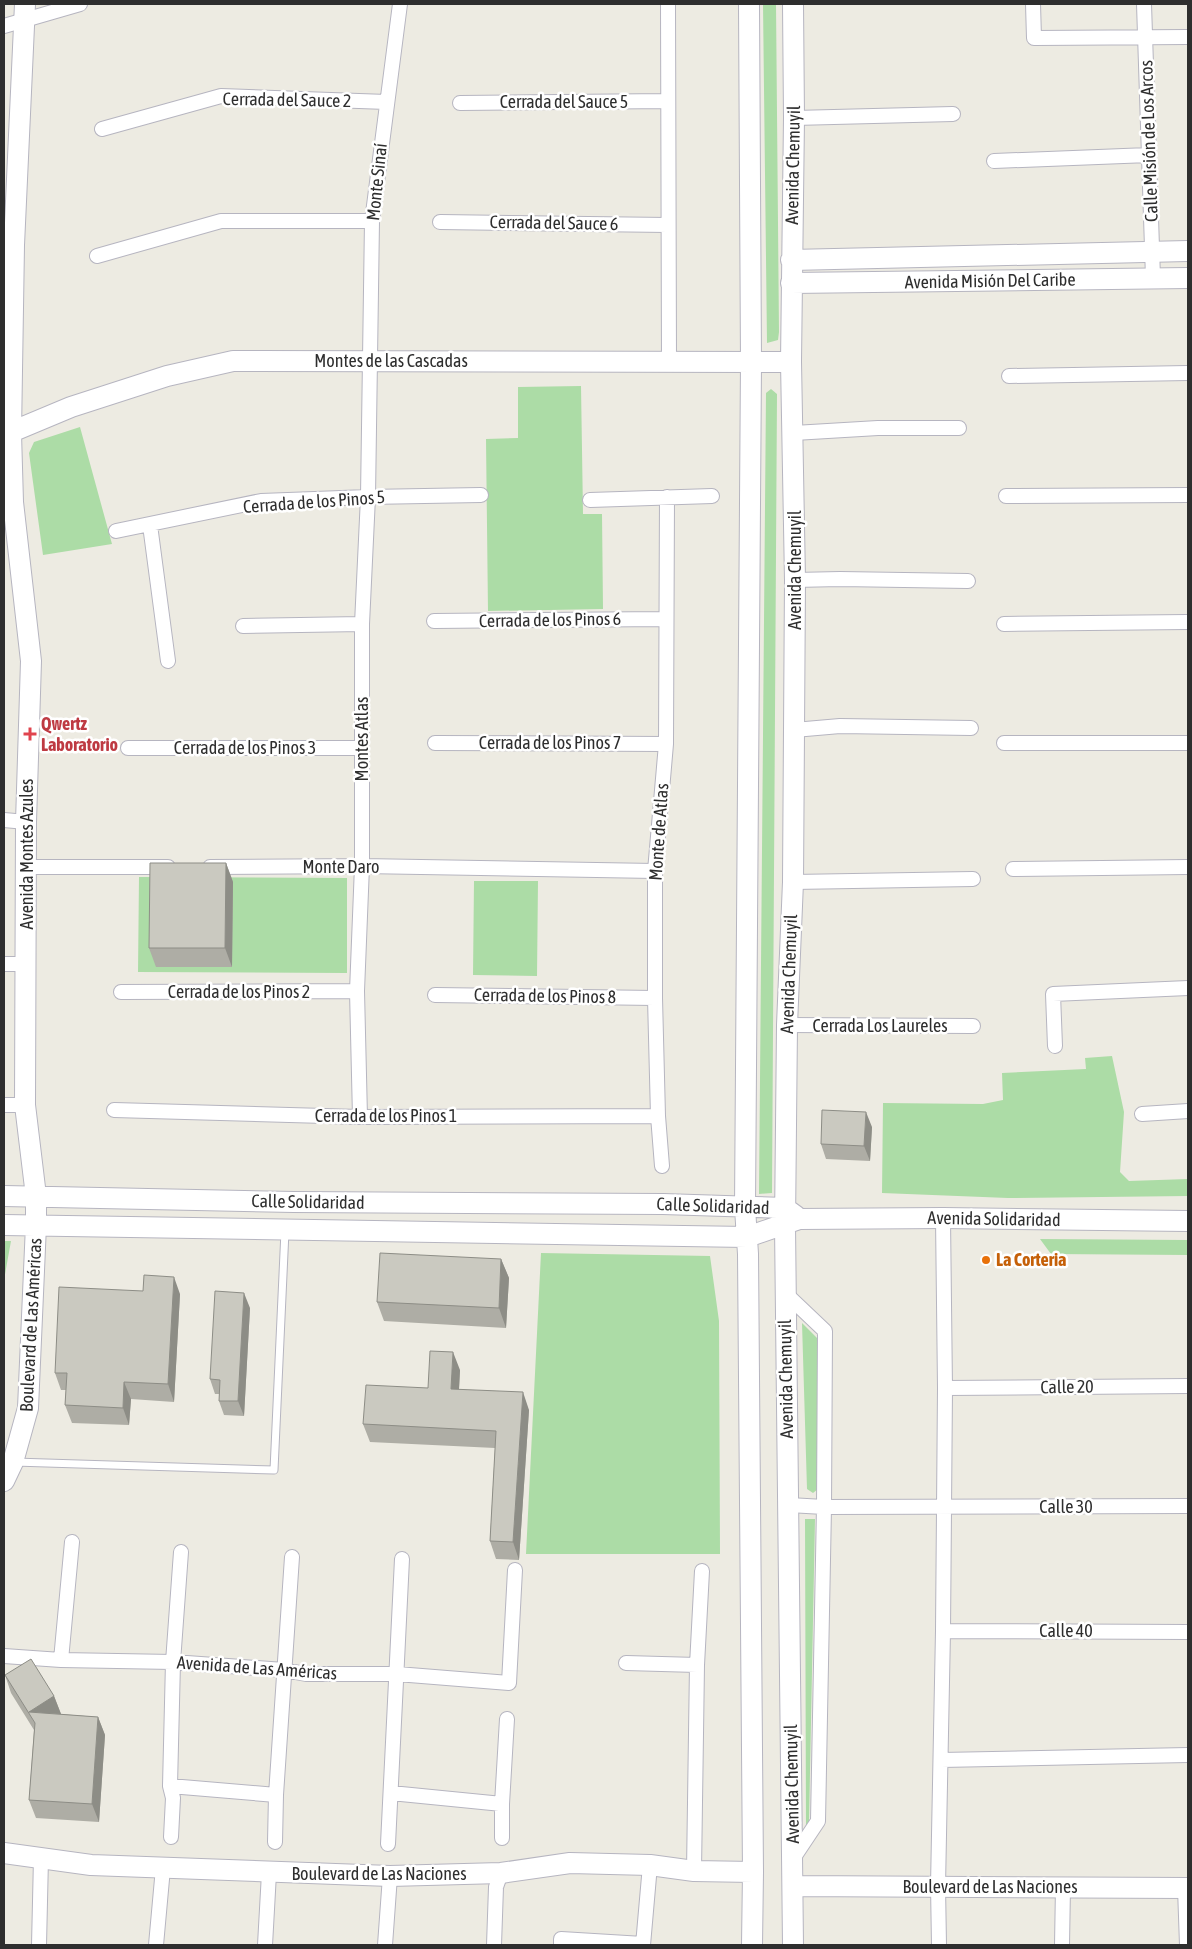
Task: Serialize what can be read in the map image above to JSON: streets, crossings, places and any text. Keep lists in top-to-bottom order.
{
  "streets": {
    "main road": [
      "Avenida Chemuyil",
      "Avenida Misión Del Caribe",
      "Montes de las Cascadas",
      "Avenida Montes Azules",
      "Calle Solidaridad",
      "Avenida Solidaridad",
      "Boulevard de Las Américas",
      "Boulevard de Las Naciones"
    ],
    "street": [
      "Cerrada del Sauce 2",
      "Cerrada del Sauce 5",
      "Calle Misión de Los Arcos",
      "Monte Sinaí",
      "Cerrada del Sauce 6",
      "Cerrada de los Pinos 5",
      "Cerrada de los Pinos 6",
      "Montes Atlas",
      "Cerrada de los Pinos 7",
      "Cerrada de los Pinos 3",
      "Monte de Atlas",
      "Monte Daro",
      "Cerrada de los Pinos 2",
      "Cerrada de los Pinos 8",
      "Cerrada Los Laureles",
      "Cerrada de los Pinos 1",
      "Calle 20",
      "Calle 30",
      "Calle 40",
      "Avenida de Las Américas"
    ]
  },
  "crossings": [
    ["Cerrada del Sauce 2", "Monte Sinaí"],
    ["Calle Misión de Los Arcos", "Avenida Misión Del Caribe"],
    ["Avenida Chemuyil", "Avenida Misión Del Caribe"],
    ["Avenida Chemuyil", "Montes de las Cascadas"],
    ["Avenida Chemuyil", "Cerrada Los Laureles"],
    ["Avenida Chemuyil", "Calle Solidaridad"],
    ["Avenida Chemuyil", "Avenida Solidaridad"],
    ["Avenida Chemuyil", "Calle 30"],
    ["Avenida Chemuyil", "Boulevard de Las Naciones"],
    ["Monte Sinaí", "Montes de las Cascadas"],
    ["Monte Sinaí", "Montes Atlas"],
    ["Montes de las Cascadas", "Montes Atlas"],
    ["Montes de las Cascadas", "Avenida Montes Azules"],
    ["Cerrada de los Pinos 5", "Montes Atlas"],
    ["Cerrada de los Pinos 6", "Monte de Atlas"],
    ["Montes Atlas", "Cerrada de los Pinos 3"],
    ["Montes Atlas", "Monte Daro"],
    ["Montes Atlas", "Cerrada de los Pinos 2"],
    ["Montes Atlas", "Cerrada de los Pinos 1"],
    ["Cerrada de los Pinos 7", "Monte de Atlas"],
    ["Monte de Atlas", "Monte Daro"],
    ["Monte de Atlas", "Cerrada de los Pinos 8"],
    ["Monte de Atlas", "Cerrada de los Pinos 1"],
    ["Avenida Montes Azules", "Monte Daro"],
    ["Avenida Montes Azules", "Calle Solidaridad"],
    ["Avenida Montes Azules", "Boulevard de Las Américas"],
    ["Calle Solidaridad", "Avenida Solidaridad"],
    ["Calle Solidaridad", "Boulevard de Las Américas"]
  ],
  "places": {
    "health": ["Qwertz Laboratorio"],
    "other": ["La Corteria"]
  }
}
